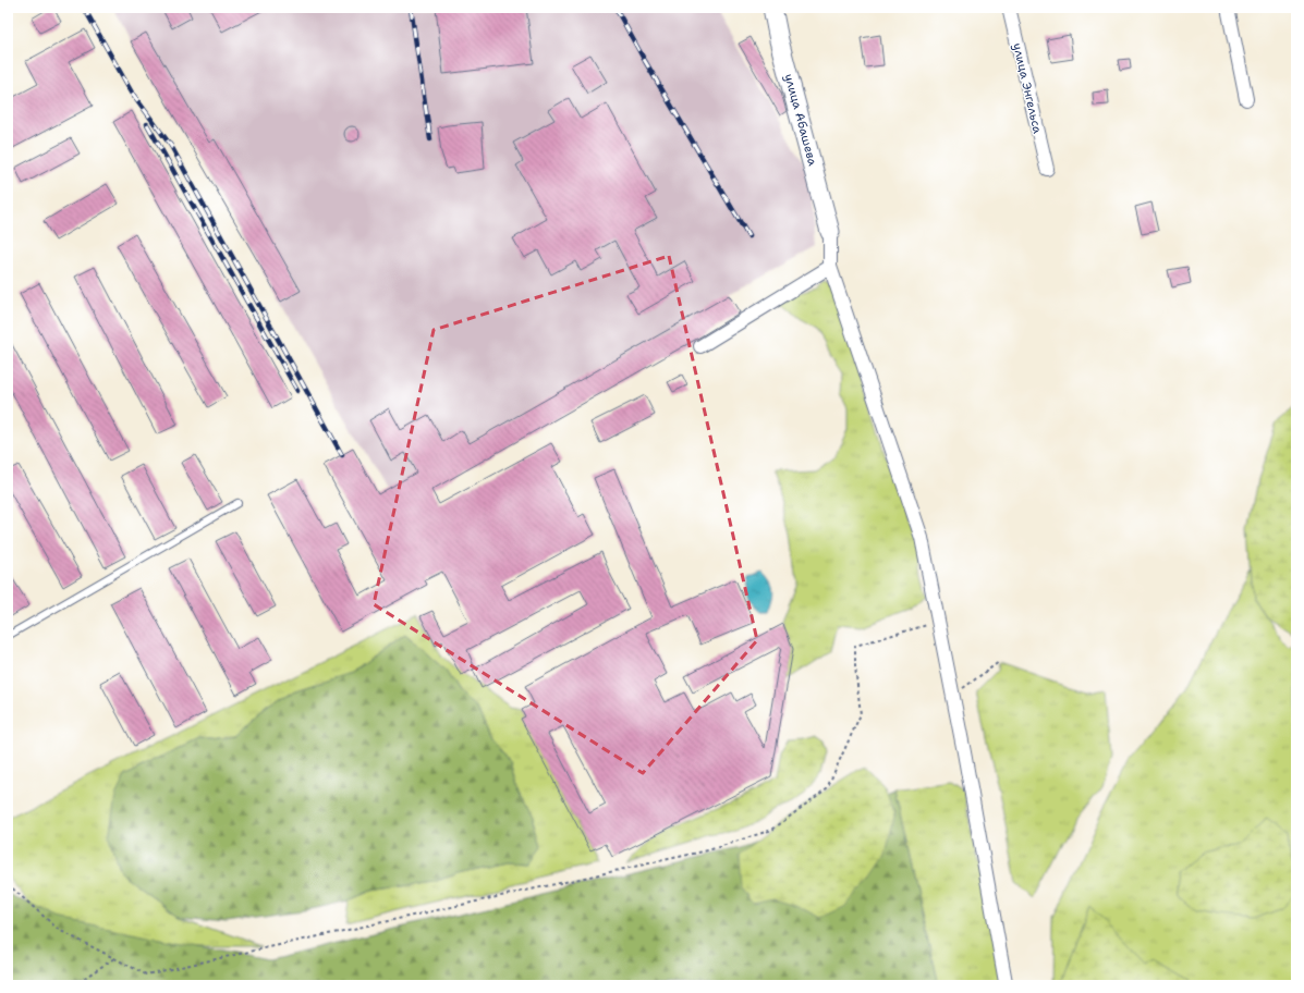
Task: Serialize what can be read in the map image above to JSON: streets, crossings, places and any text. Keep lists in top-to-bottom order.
{
  "streets": {
    "street": ["улица Энгельса", "улица Абашева"]
  }
}
